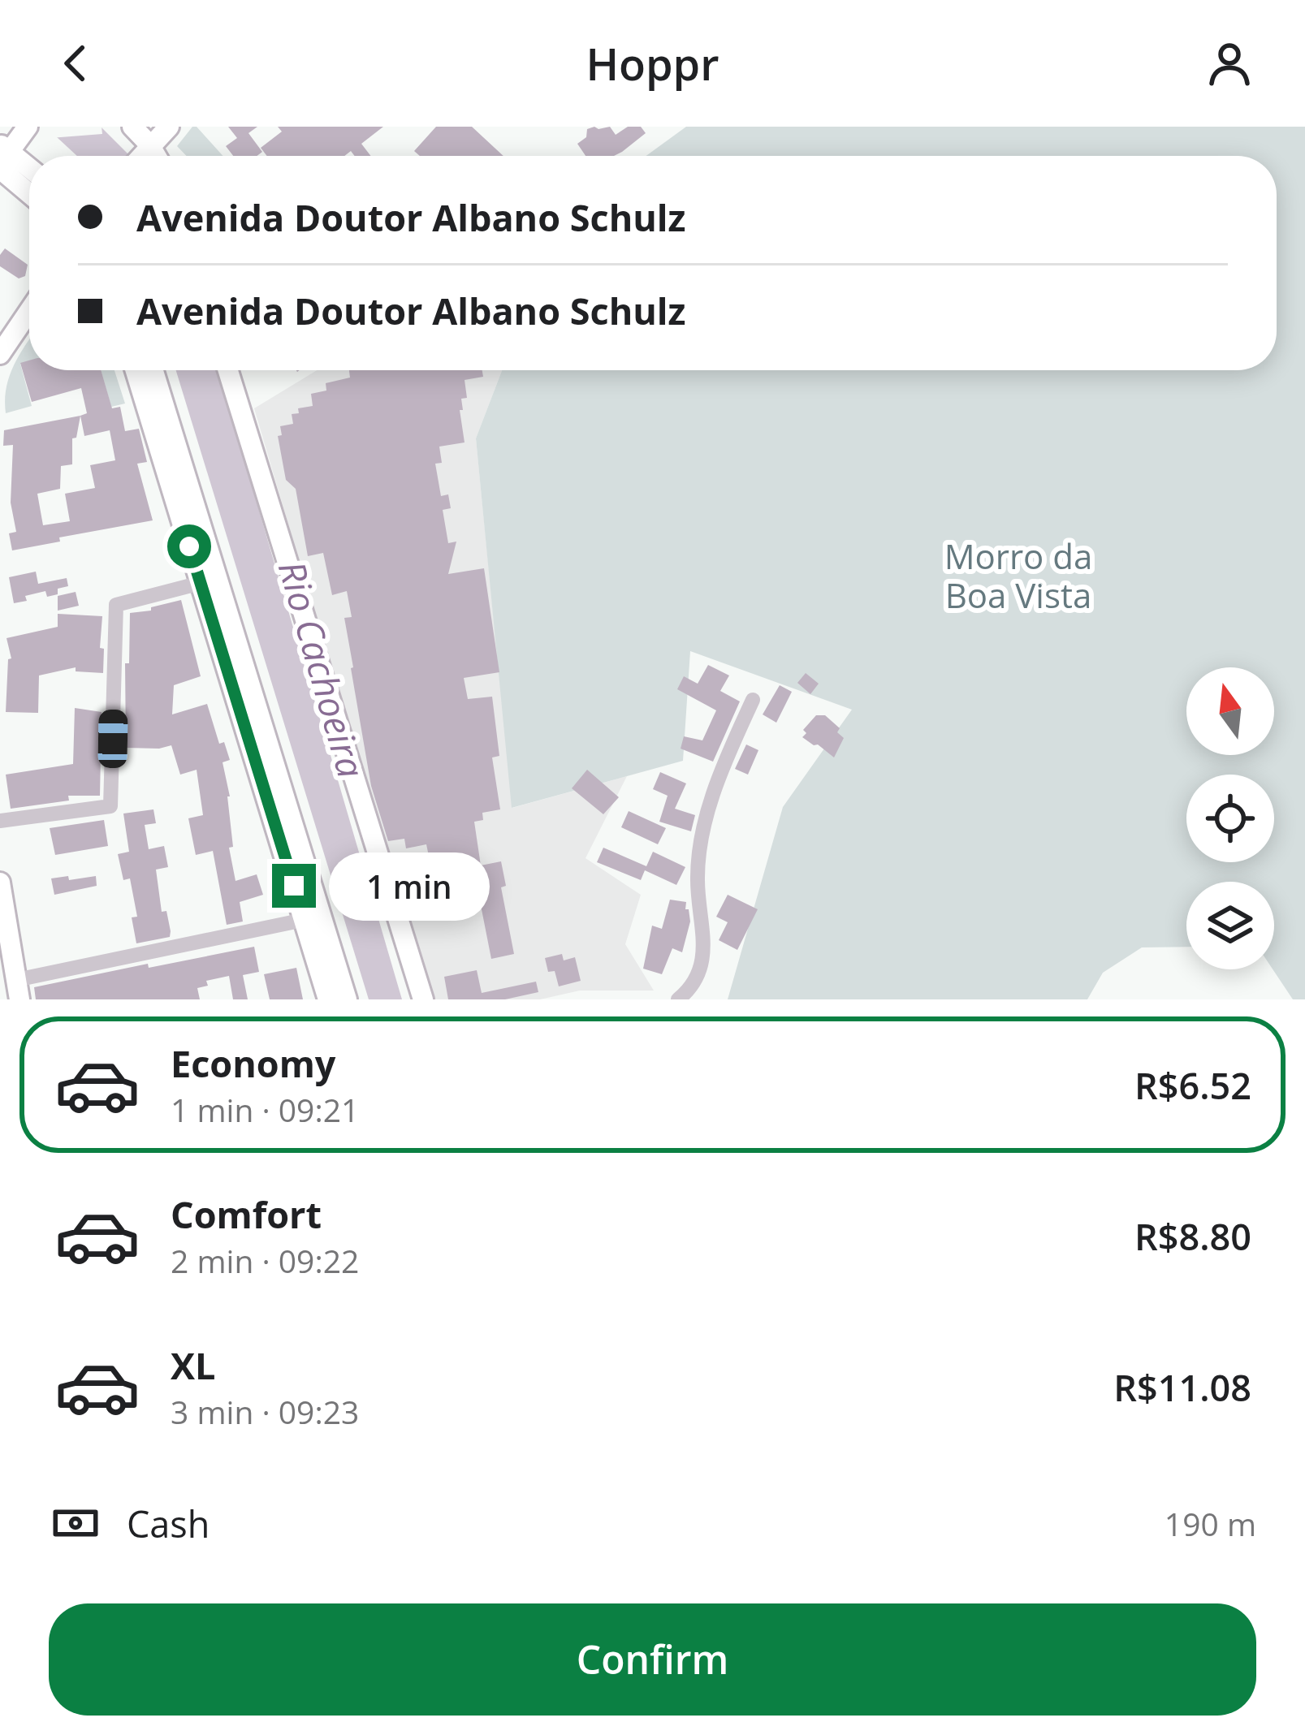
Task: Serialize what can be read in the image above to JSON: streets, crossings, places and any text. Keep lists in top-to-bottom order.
{
  "water": ["Rio Cachoeira"],
  "parks": ["Morro da Boa Vista"],
  "north": "top",
  "page": {
    "header": "Hoppr",
    "banner": ["Avenida Doutor Albano Schulz", "Avenida Doutor Albano Schulz"],
    "bubble": "1 min",
    "list": [
      {
        "name": "Economy",
        "note": "1 min · 09:21",
        "value": "R$6.52"
      },
      {
        "name": "Comfort",
        "note": "2 min · 09:22",
        "value": "R$8.80"
      },
      {
        "name": "XL",
        "note": "3 min · 09:23",
        "value": "R$11.08"
      }
    ],
    "pay": ["Cash", "190 m"],
    "buttons": "Confirm"
  }
}
